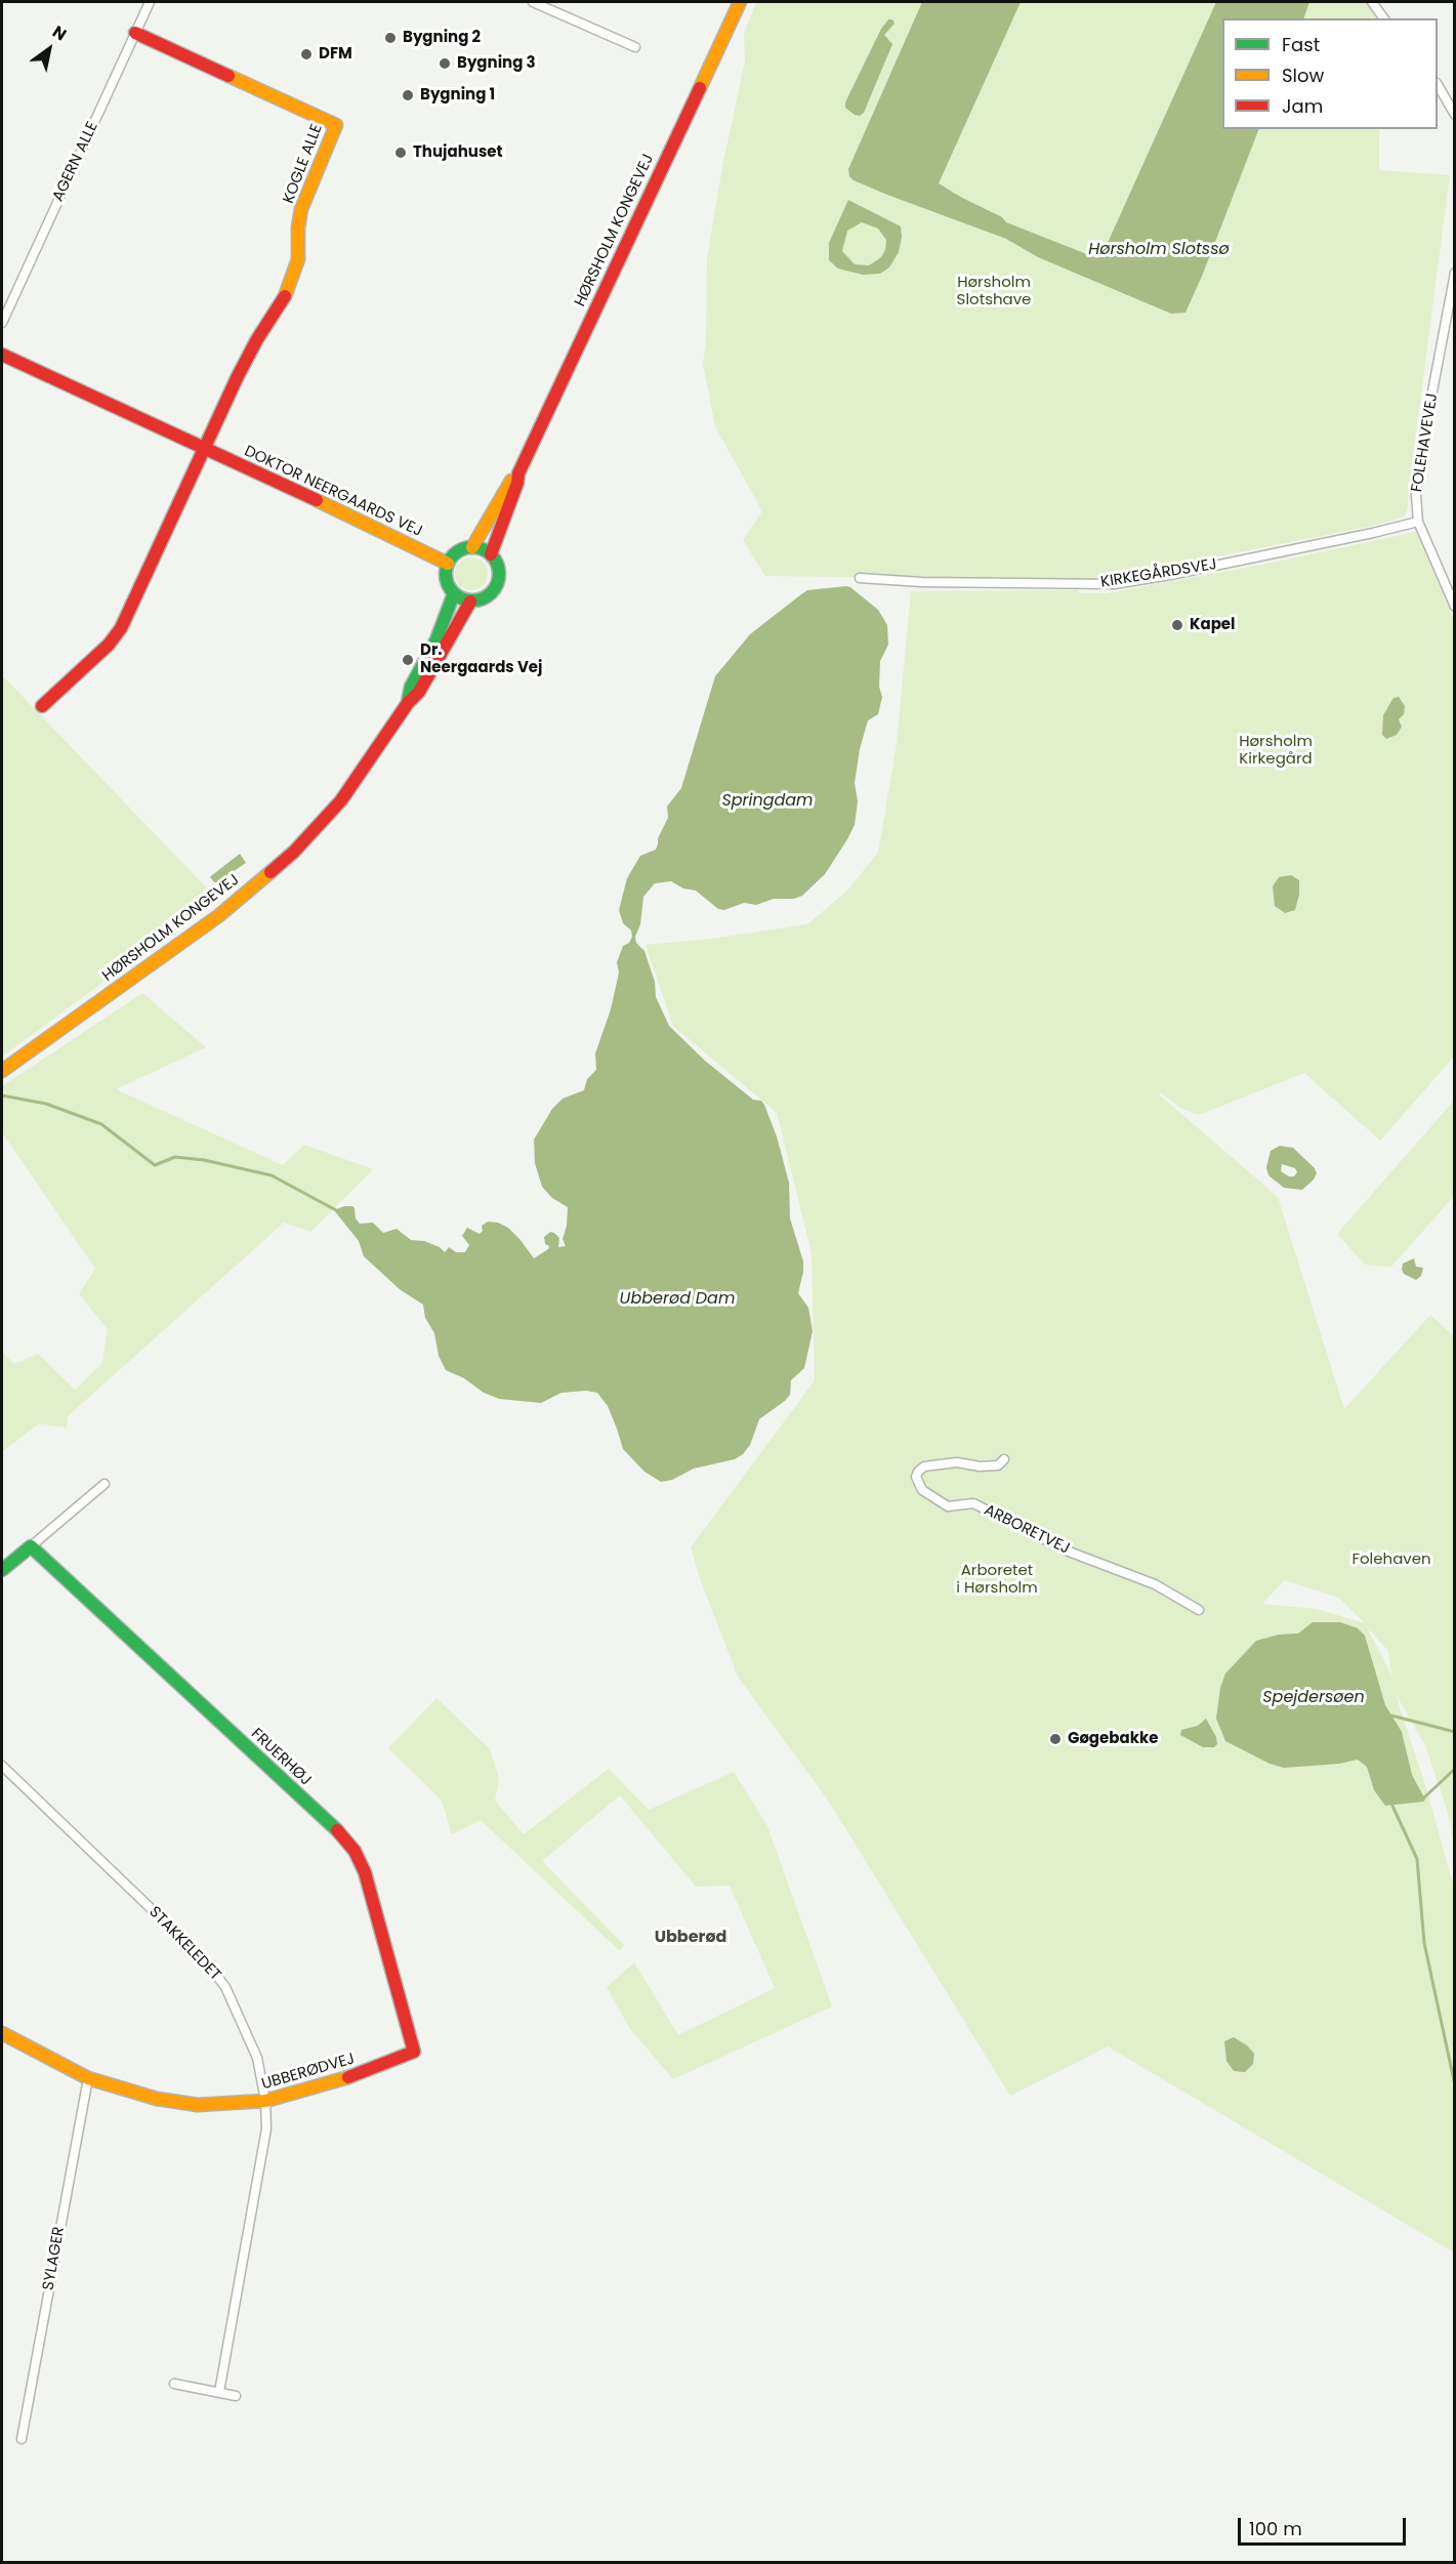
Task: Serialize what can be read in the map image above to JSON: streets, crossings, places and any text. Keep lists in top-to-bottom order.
{
  "streets": {
    "street": [
      "AGERN ALLE",
      "KOGLE ALLE",
      "HØRSHOLM KONGEVEJ",
      "FOLEHAVEVEJ",
      "DOKTOR NEERGAARDS VEJ",
      "KIRKEGÅRDSVEJ",
      "ARBORETVEJ",
      "FRUERHØJ",
      "STAKKELEDET",
      "UBBERØDVEJ",
      "SYLAGER"
    ]
  },
  "crossings": [
    ["AGERN ALLE", "KOGLE ALLE"],
    ["KOGLE ALLE", "DOKTOR NEERGAARDS VEJ"],
    ["HØRSHOLM KONGEVEJ", "DOKTOR NEERGAARDS VEJ"],
    ["FOLEHAVEVEJ", "KIRKEGÅRDSVEJ"],
    ["FRUERHØJ", "UBBERØDVEJ"],
    ["STAKKELEDET", "UBBERØDVEJ"],
    ["UBBERØDVEJ", "SYLAGER"]
  ],
  "districts": ["Ubberød"],
  "water": [
    "Hørsholm Slotssø",
    "Springdam",
    "Ubberød Dam",
    "Spejdersøen"
  ],
  "parks": [
    "Hørsholm Slotshave",
    "Hørsholm Kirkegård",
    "Folehaven",
    "Arboretet i Hørsholm"
  ],
  "places": [
    "Bygning 2",
    "DFM",
    "Bygning 3",
    "Bygning 1",
    "Thujahuset",
    "Kapel",
    "Dr. Neergaards Vej",
    "Gøgebakke"
  ],
  "legend": ["Fast", "Slow", "Jam"],
  "scale_bar": "100 m",
  "north": "top right"
}
